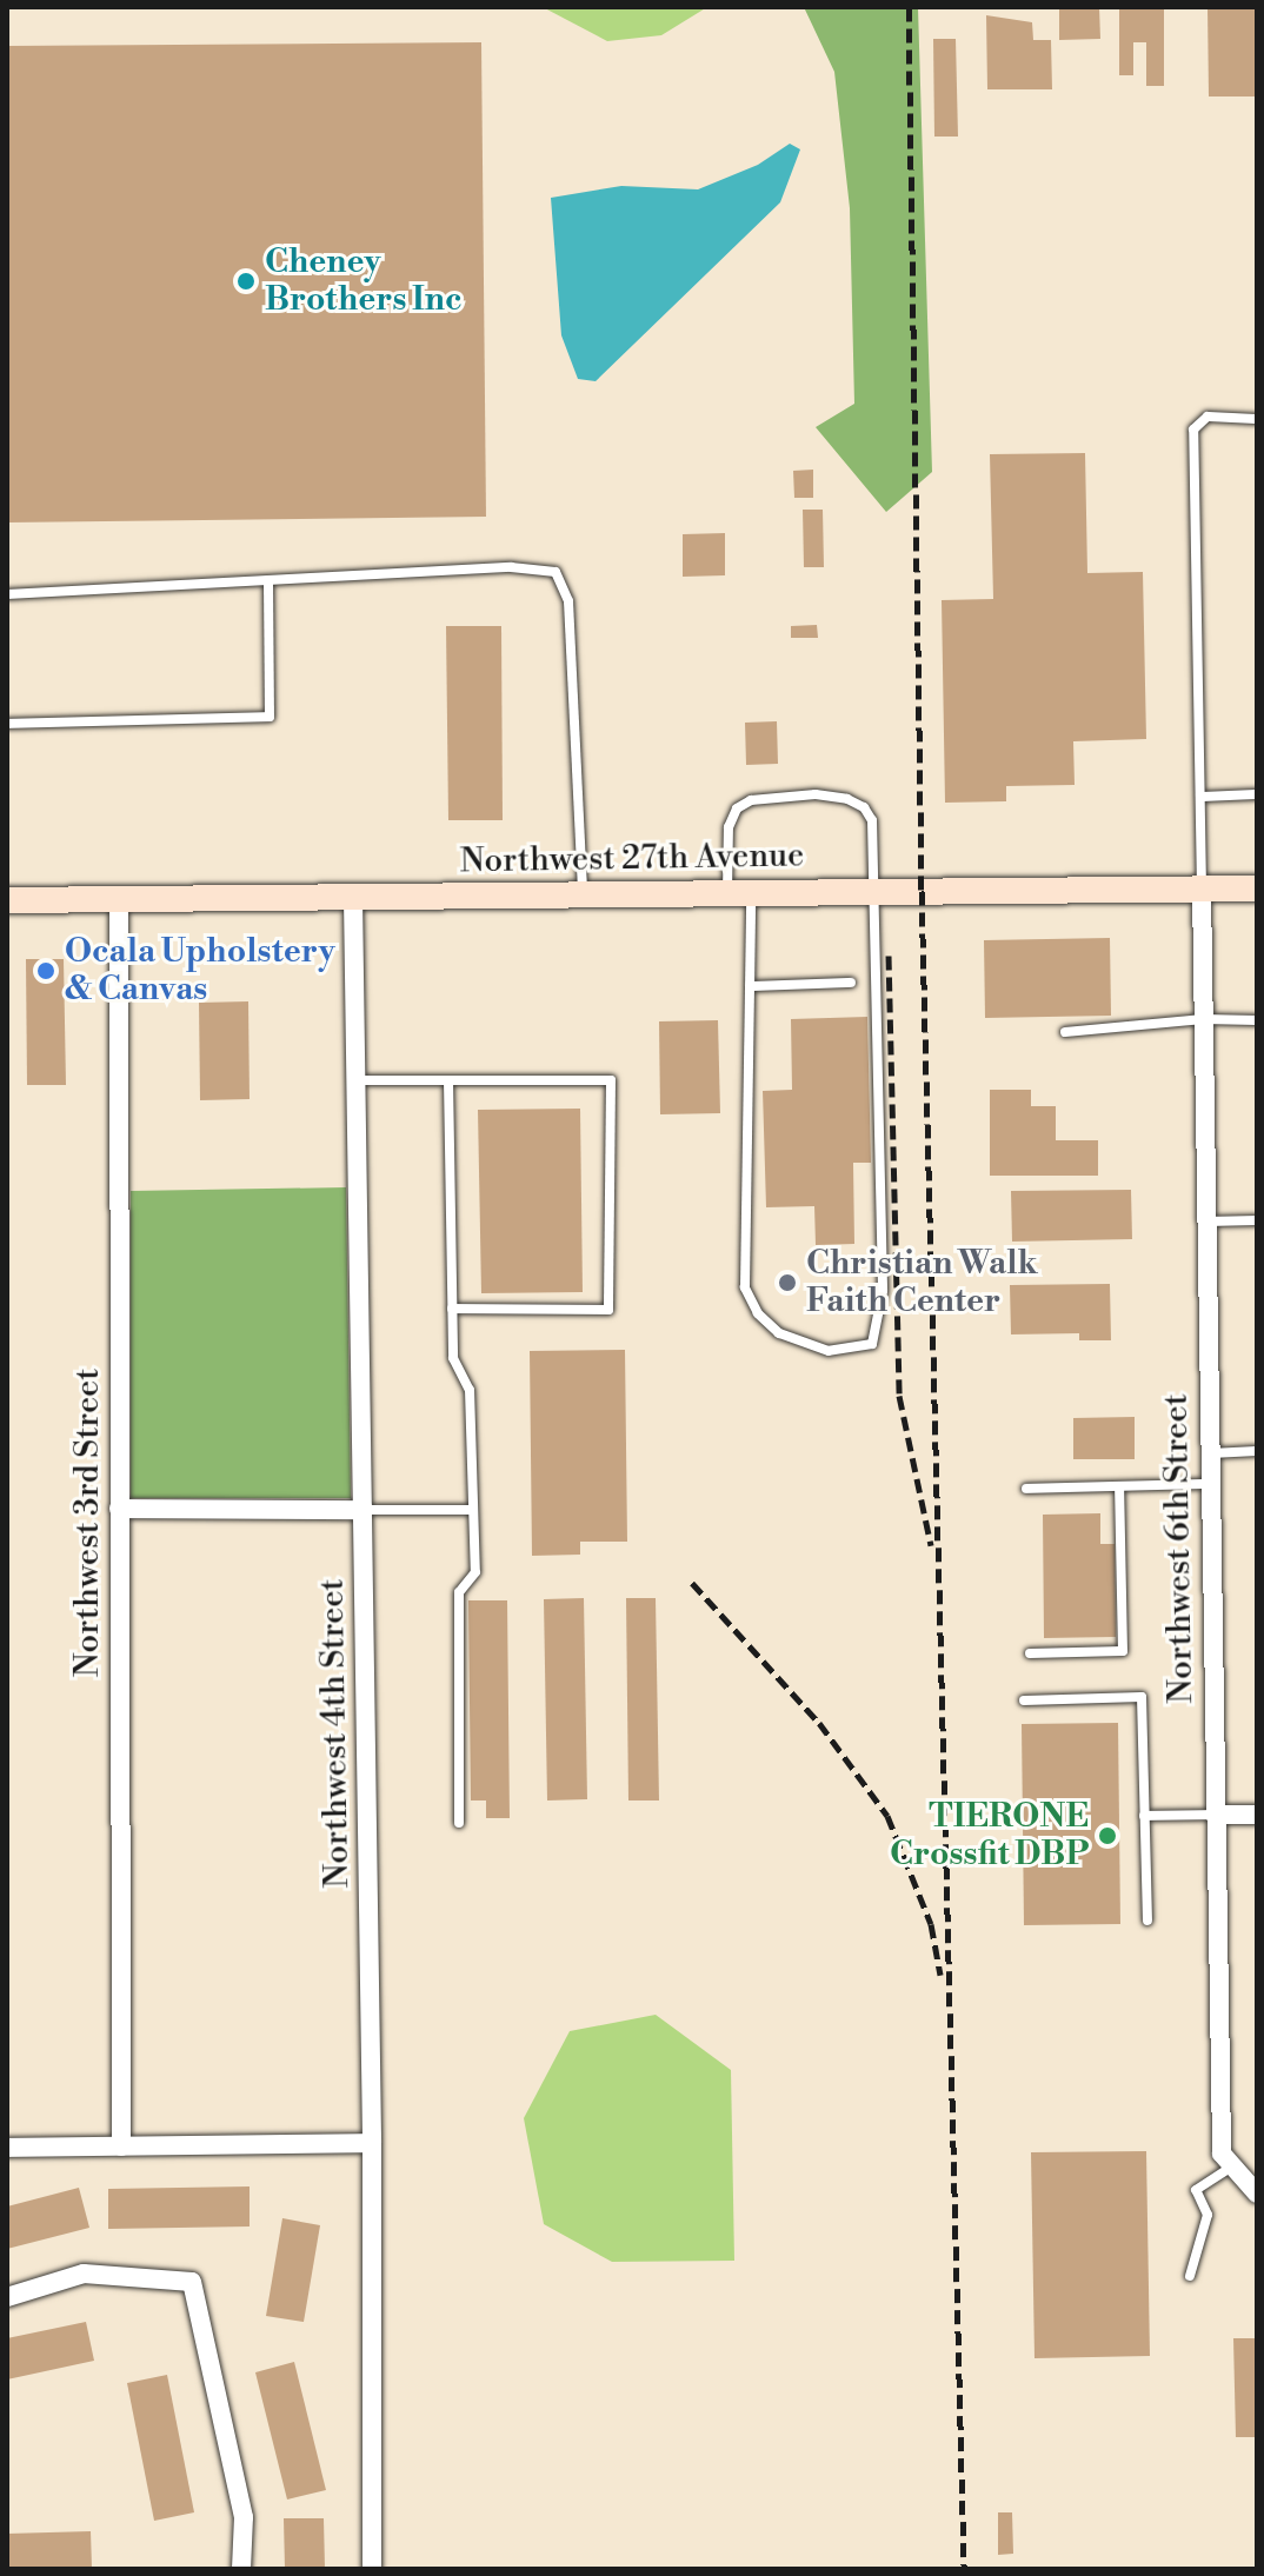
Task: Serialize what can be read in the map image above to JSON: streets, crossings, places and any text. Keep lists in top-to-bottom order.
{
  "streets": {
    "main road": ["Northwest 27th Avenue"],
    "street": ["Northwest 3rd Street", "Northwest 6th Street", "Northwest 4th Street"]
  },
  "crossings": [
    ["Northwest 27th Avenue", "Northwest 3rd Street"],
    ["Northwest 27th Avenue", "Northwest 6th Street"],
    ["Northwest 27th Avenue", "Northwest 4th Street"]
  ],
  "places": [
    "Cheney Brothers Inc",
    "Ocala Upholstery & Canvas",
    "Christian Walk Faith Center",
    "TIERONE Crossfit DBP"
  ]
}
